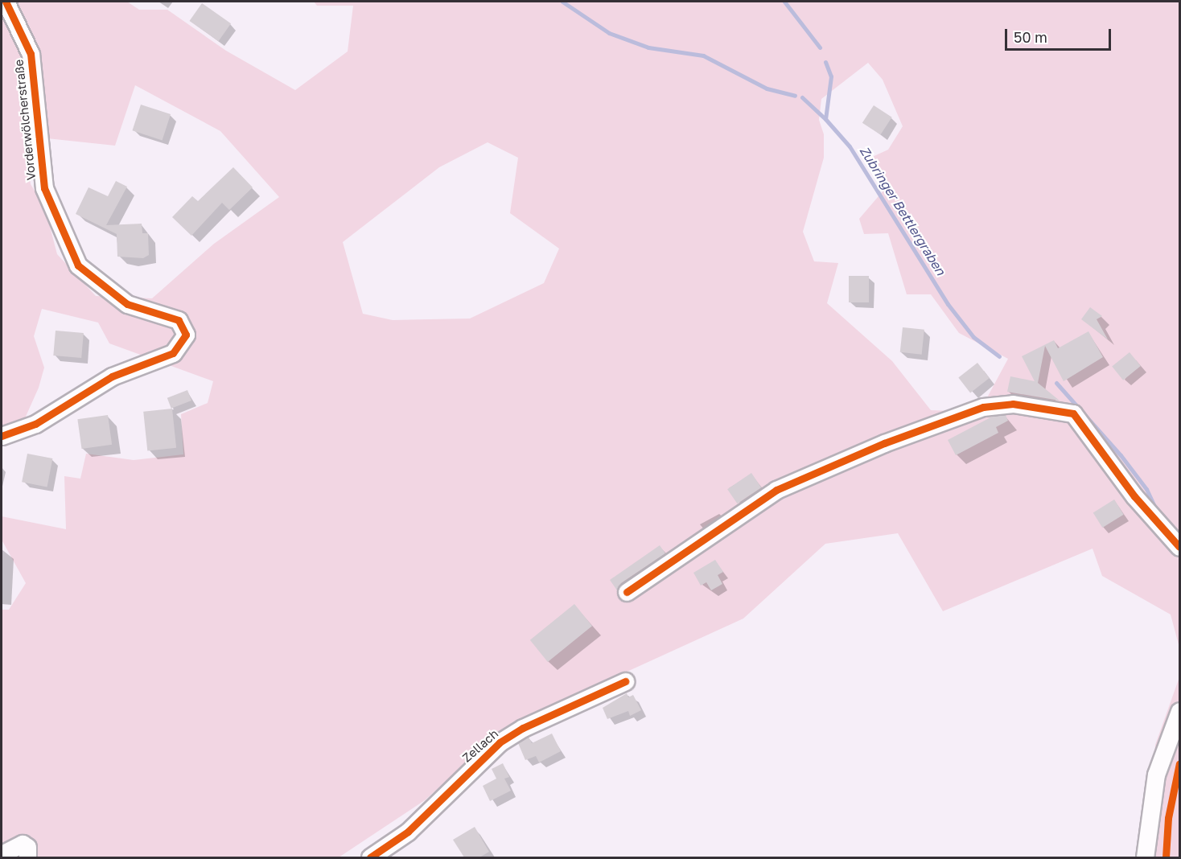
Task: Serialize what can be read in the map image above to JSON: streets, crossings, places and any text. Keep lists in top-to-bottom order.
{
  "streets": {
    "street": ["Vorderwölcherstraße", "Zellach"]
  },
  "water": ["Zubringer Bettlergraben"],
  "scale_bar": "50 m"
}
